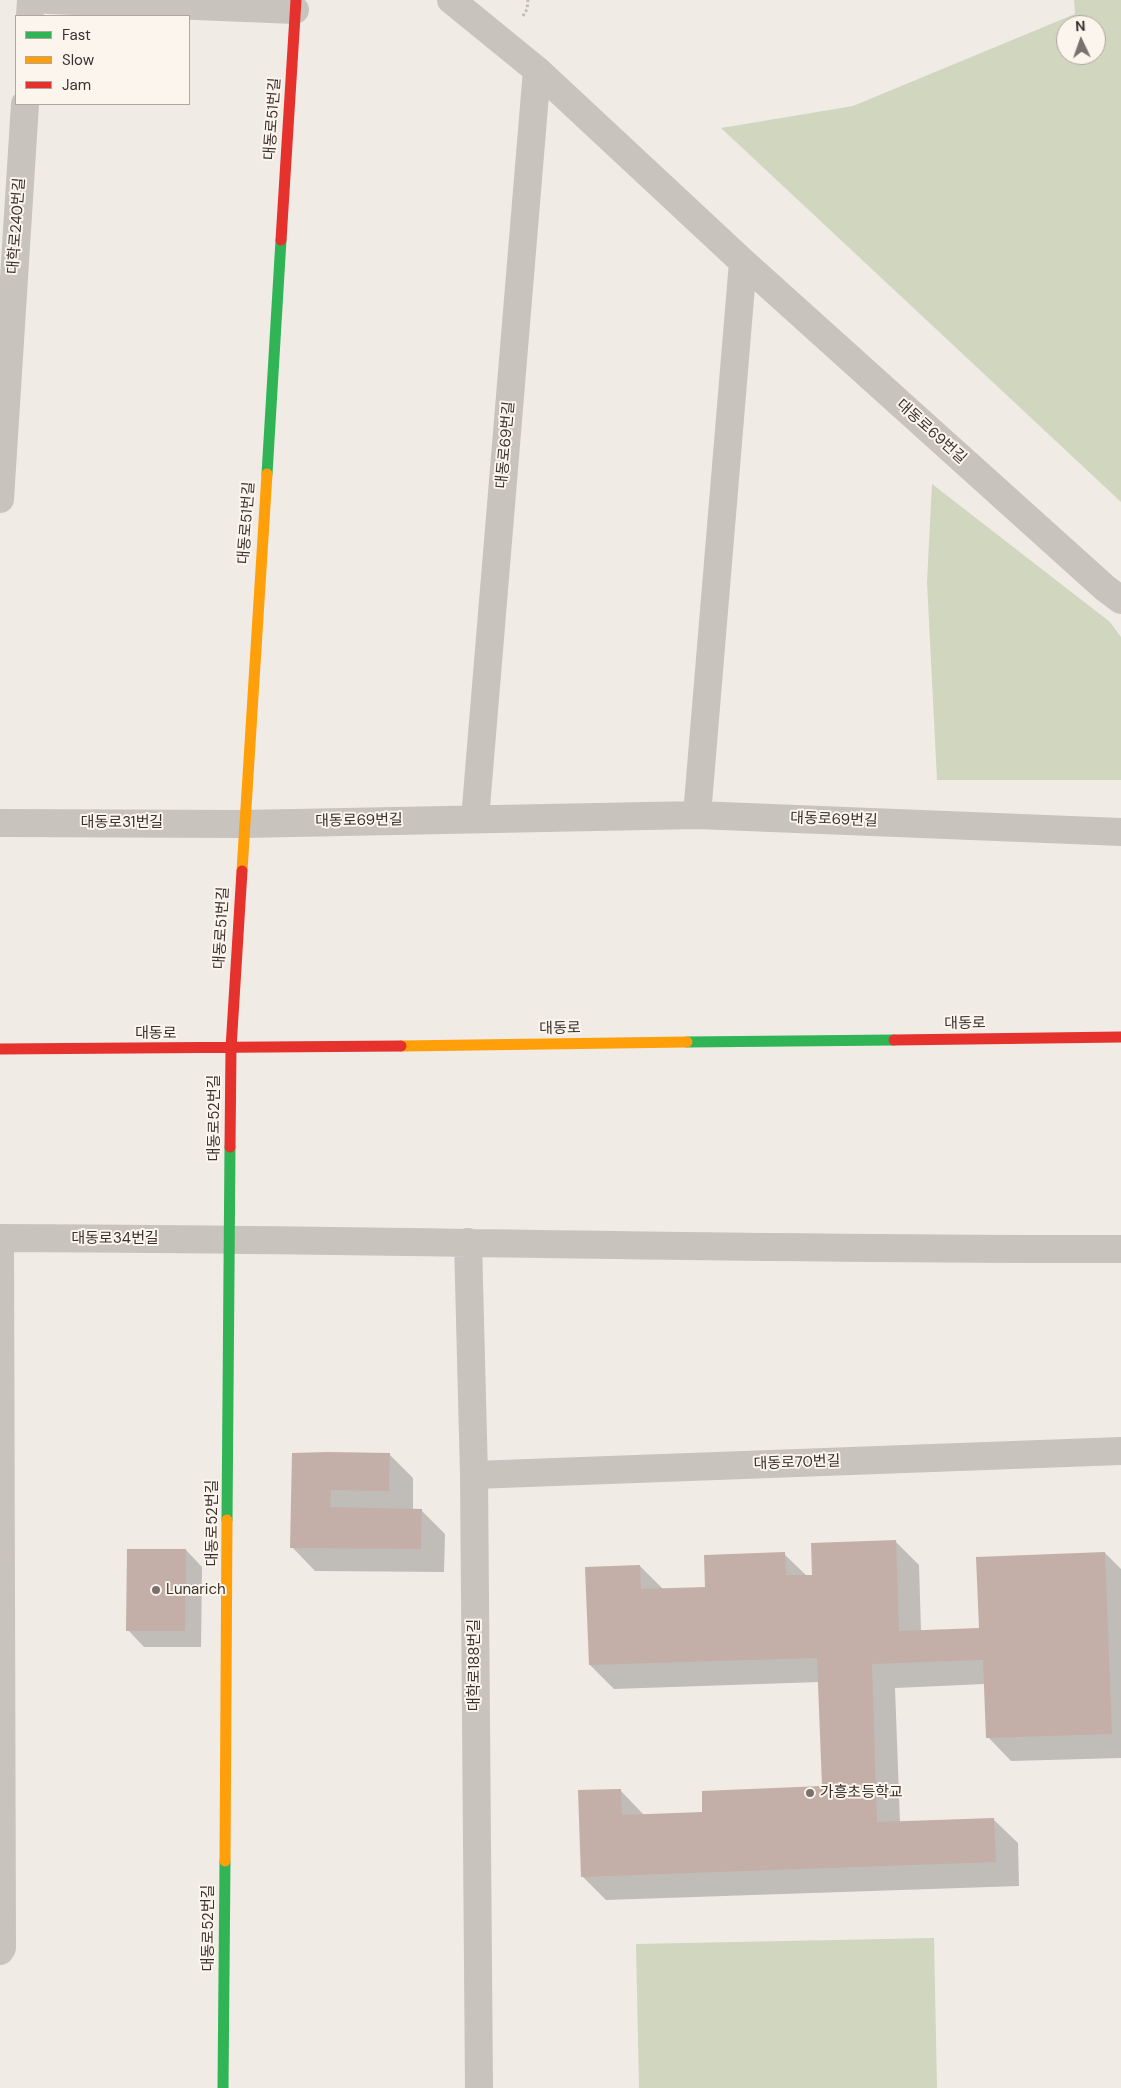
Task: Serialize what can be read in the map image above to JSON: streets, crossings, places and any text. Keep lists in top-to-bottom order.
{
  "streets": {
    "street": [
      "대동로51번길",
      "대학로240번길",
      "대동로69번길",
      "대동로31번길",
      "대동로",
      "대동로52번길",
      "대동로34번길",
      "대동로70번길",
      "대학로188번길"
    ]
  },
  "crossings": [
    ["대동로51번길", "대동로69번길"],
    ["대동로51번길", "대동로31번길"],
    ["대동로51번길", "대동로"],
    ["대동로51번길", "대동로52번길"],
    ["대동로69번길", "대동로31번길"],
    ["대동로", "대동로52번길"],
    ["대동로52번길", "대동로34번길"],
    ["대동로34번길", "대학로188번길"],
    ["대동로70번길", "대학로188번길"]
  ],
  "places": ["Lunarich", "가흥초등학교"],
  "legend": ["Fast", "Slow", "Jam"],
  "north": "top"
}
